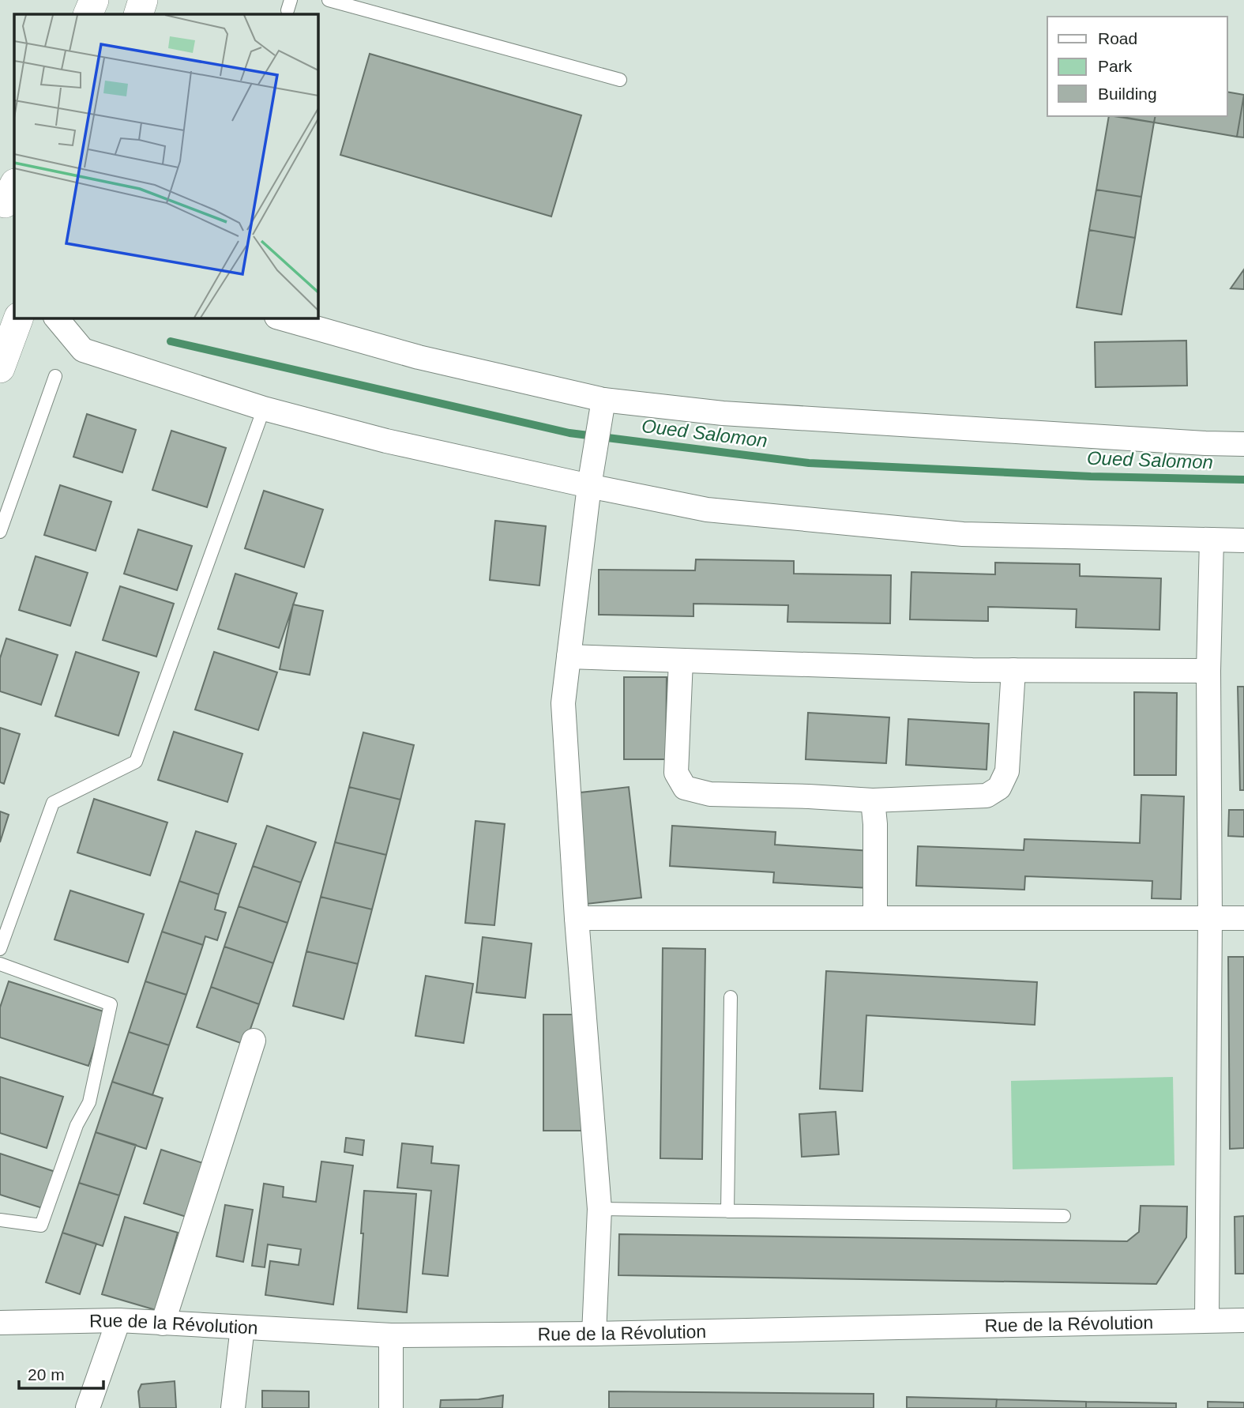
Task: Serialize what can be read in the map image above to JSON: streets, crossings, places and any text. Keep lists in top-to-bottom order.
{
  "streets": {
    "street": ["Rue de la Révolution"]
  },
  "water": ["Oued Salomon"],
  "legend": ["Road", "Park", "Building"],
  "scale_bar": "20 m"
}
